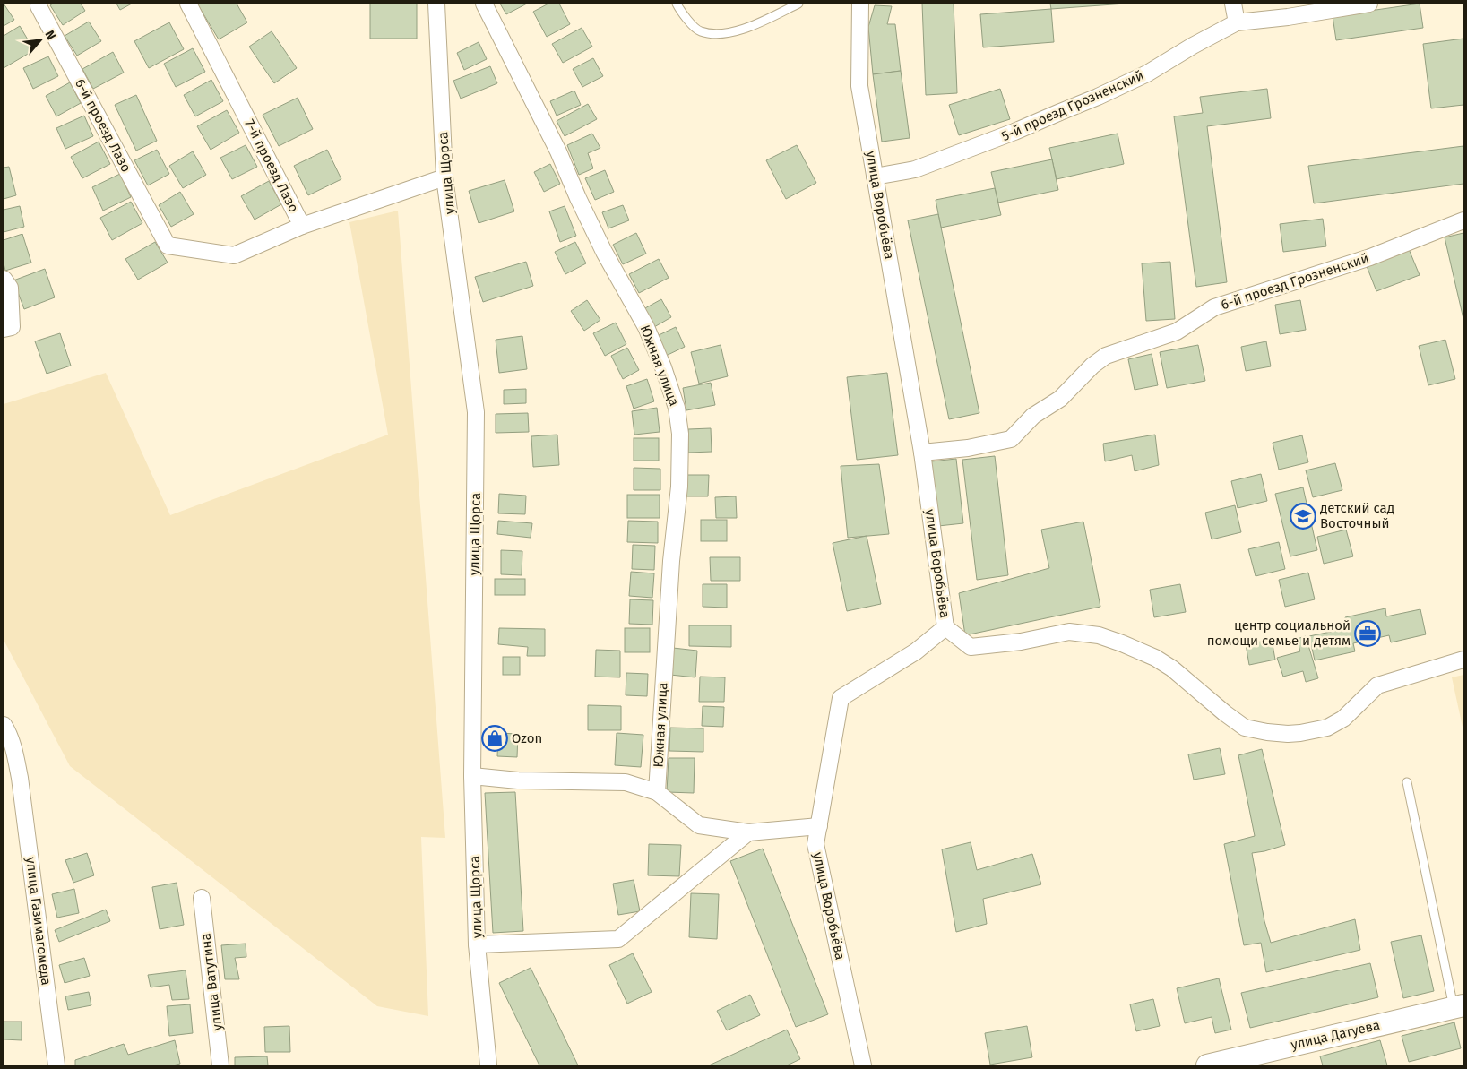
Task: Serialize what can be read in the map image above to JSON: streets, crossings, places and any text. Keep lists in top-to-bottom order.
{
  "streets": {
    "street": [
      "5-й проезд Грозненский",
      "6-й проезд Лазо",
      "7-й проезд Лазо",
      "улица Щорса",
      "улица Воробьёва",
      "6-й проезд Грозненский",
      "Южная улица",
      "улица Газимагомеда",
      "улица Ватутина",
      "улица Датуева"
    ]
  },
  "crossings": [
    ["5-й проезд Грозненский", "улица Воробьёва"],
    ["6-й проезд Лазо", "7-й проезд Лазо"],
    ["улица Воробьёва", "6-й проезд Грозненский"]
  ],
  "places": {
    "school or university": ["детский сад Восточный"],
    "office": ["центр социальной помощи семье и детям"],
    "shop": ["Ozon"]
  },
  "north": "top right"
}
